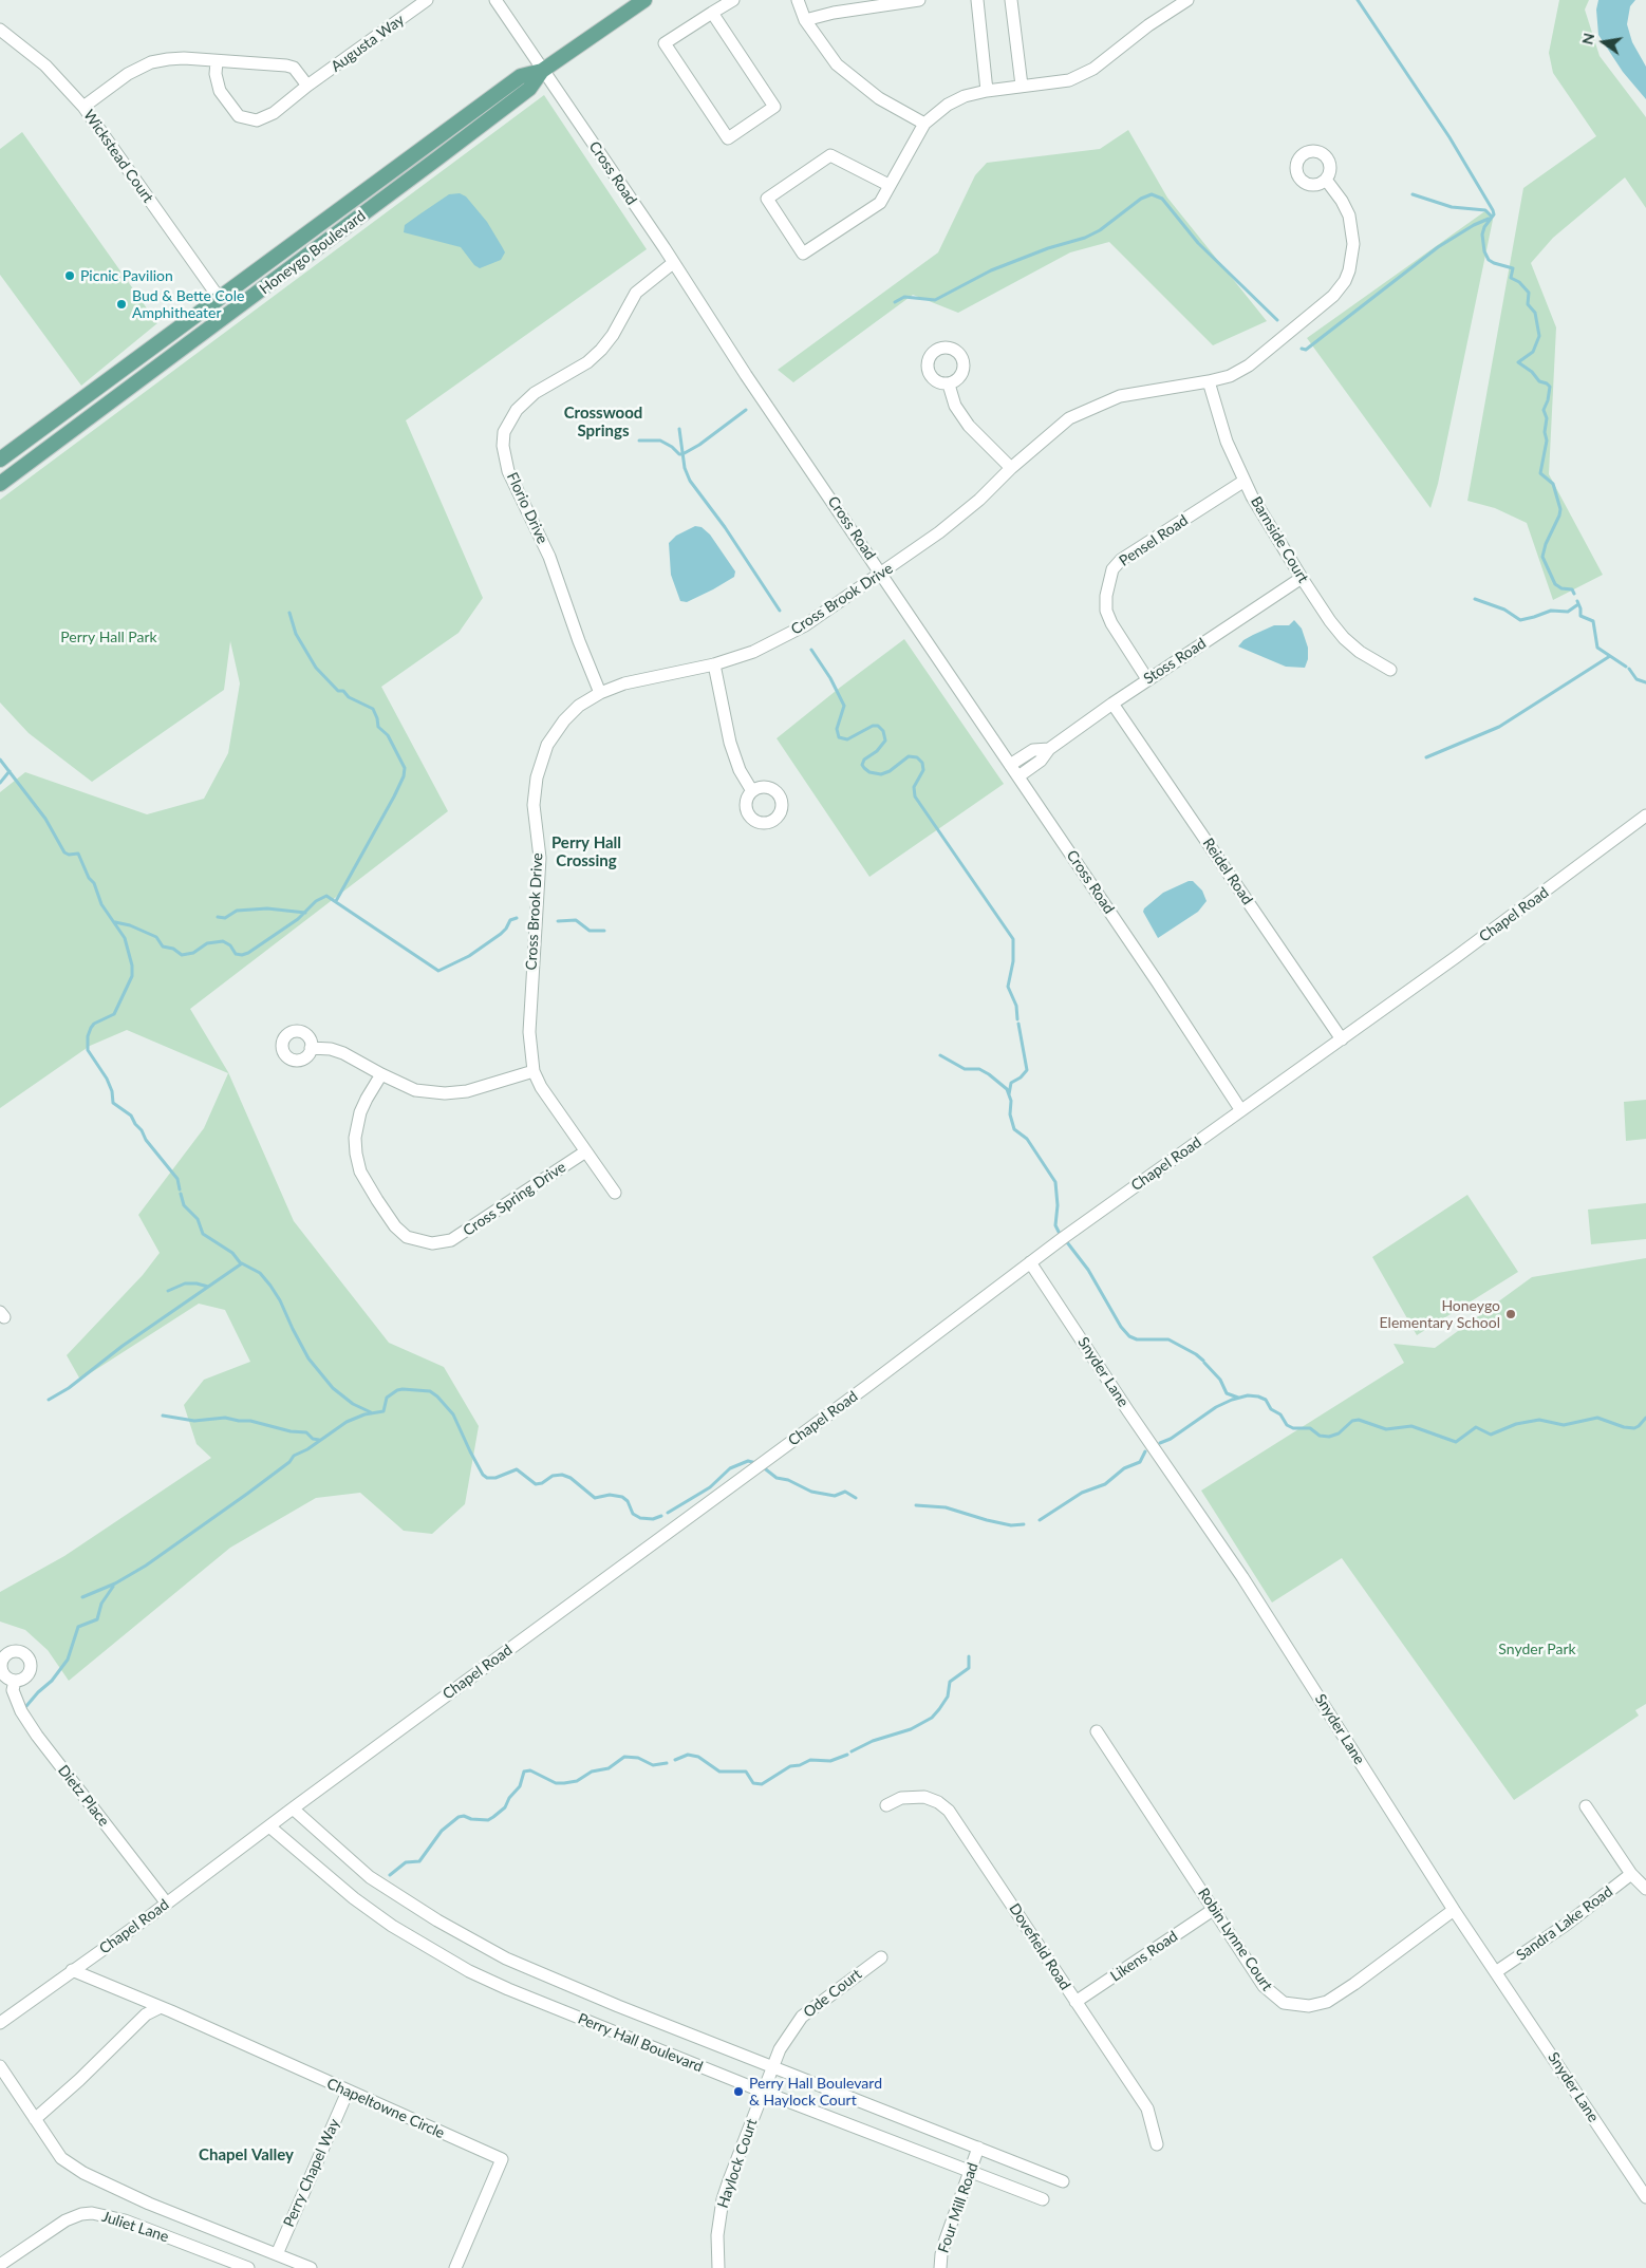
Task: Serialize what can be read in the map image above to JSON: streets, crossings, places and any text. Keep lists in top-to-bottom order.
{
  "streets": {
    "main road": ["Honeygo Boulevard"],
    "street": [
      "Augusta Way",
      "Wickstead Court",
      "Cross Road",
      "Florio Drive",
      "Barnside Court",
      "Pensel Road",
      "Cross Brook Drive",
      "Stoss Road",
      "Reidel Road",
      "Chapel Road",
      "Cross Spring Drive",
      "Snyder Lane",
      "Dietz Place",
      "Sandra Lake Road",
      "Robin Lynne Court",
      "Dovefield Road",
      "Likens Road",
      "Ode Court",
      "Perry Hall Boulevard",
      "Chapeltowne Circle",
      "Haylock Court",
      "Perry Chapel Way",
      "Four Mill Road",
      "Juliet Lane"
    ]
  },
  "crossings": [
    ["Wickstead Court", "Honeygo Boulevard"],
    ["Cross Road", "Honeygo Boulevard"],
    ["Cross Road", "Florio Drive"],
    ["Cross Road", "Cross Brook Drive"],
    ["Cross Road", "Stoss Road"],
    ["Cross Road", "Chapel Road"],
    ["Florio Drive", "Cross Brook Drive"],
    ["Barnside Court", "Pensel Road"],
    ["Barnside Court", "Cross Brook Drive"],
    ["Barnside Court", "Stoss Road"],
    ["Pensel Road", "Stoss Road"],
    ["Cross Brook Drive", "Cross Spring Drive"],
    ["Stoss Road", "Reidel Road"],
    ["Reidel Road", "Chapel Road"],
    ["Chapel Road", "Snyder Lane"],
    ["Chapel Road", "Dietz Place"],
    ["Chapel Road", "Perry Hall Boulevard"],
    ["Chapel Road", "Chapeltowne Circle"],
    ["Snyder Lane", "Sandra Lake Road"],
    ["Snyder Lane", "Robin Lynne Court"],
    ["Robin Lynne Court", "Likens Road"],
    ["Dovefield Road", "Likens Road"],
    ["Ode Court", "Perry Hall Boulevard"],
    ["Ode Court", "Haylock Court"],
    ["Perry Hall Boulevard", "Haylock Court"],
    ["Perry Hall Boulevard", "Four Mill Road"],
    ["Chapeltowne Circle", "Perry Chapel Way"]
  ],
  "districts": ["Crosswood Springs", "Perry Hall Crossing", "Chapel Valley"],
  "parks": ["Perry Hall Park", "Snyder Park"],
  "places": [
    "Picnic Pavilion",
    "Bud & Bette Cole Amphitheater",
    "Honeygo Elementary School",
    "Perry Hall Boulevard & Haylock Court"
  ],
  "north": "left"
}
